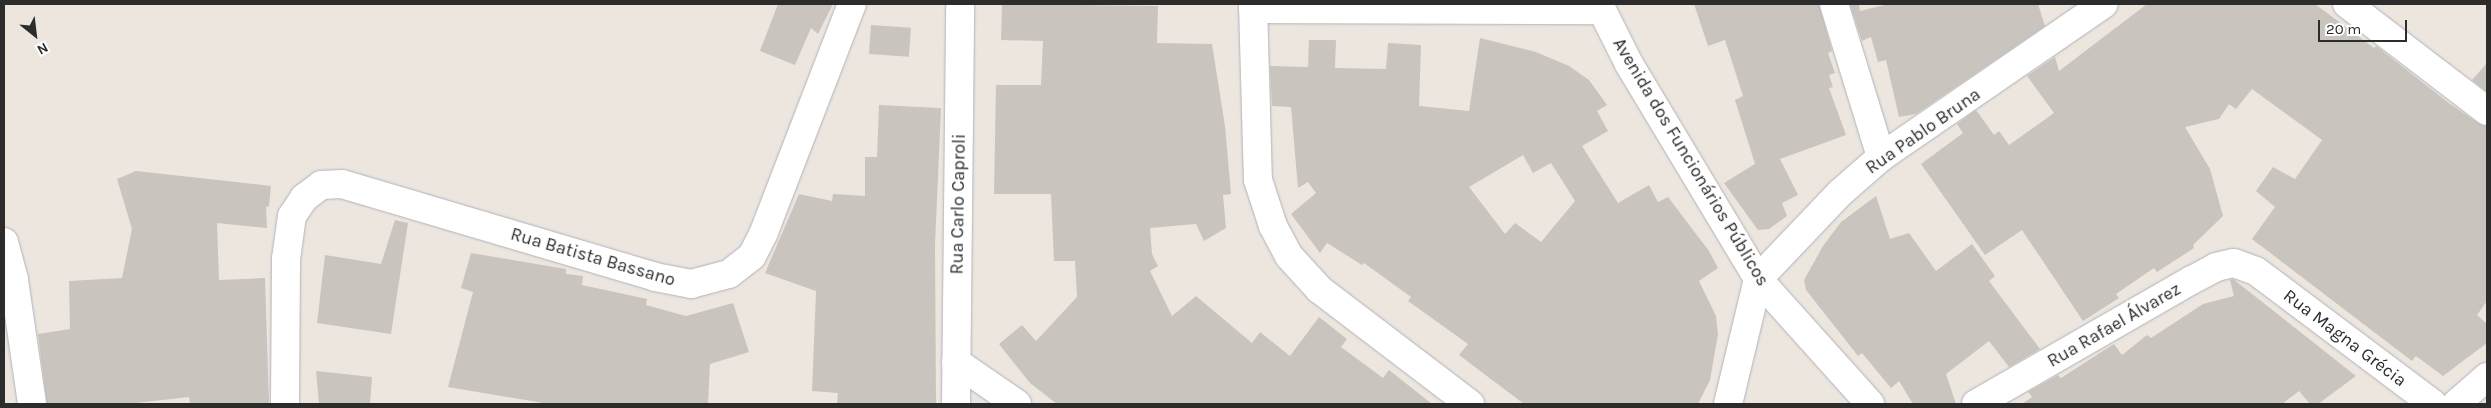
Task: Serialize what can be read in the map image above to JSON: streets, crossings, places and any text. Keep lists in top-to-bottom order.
{
  "streets": {
    "street": [
      "Rua Pablo Bruna",
      "Avenida dos Funcionários Públicos",
      "Rua Carlo Caproli",
      "Rua Batista Bassano",
      "Rua Rafael Álvarez",
      "Rua Magna Grécia"
    ]
  },
  "crossings": [
    ["Rua Pablo Bruna", "Avenida dos Funcionários Públicos"],
    ["Rua Rafael Álvarez", "Rua Magna Grécia"]
  ],
  "scale_bar": "20 m",
  "north": "bottom right"
}
